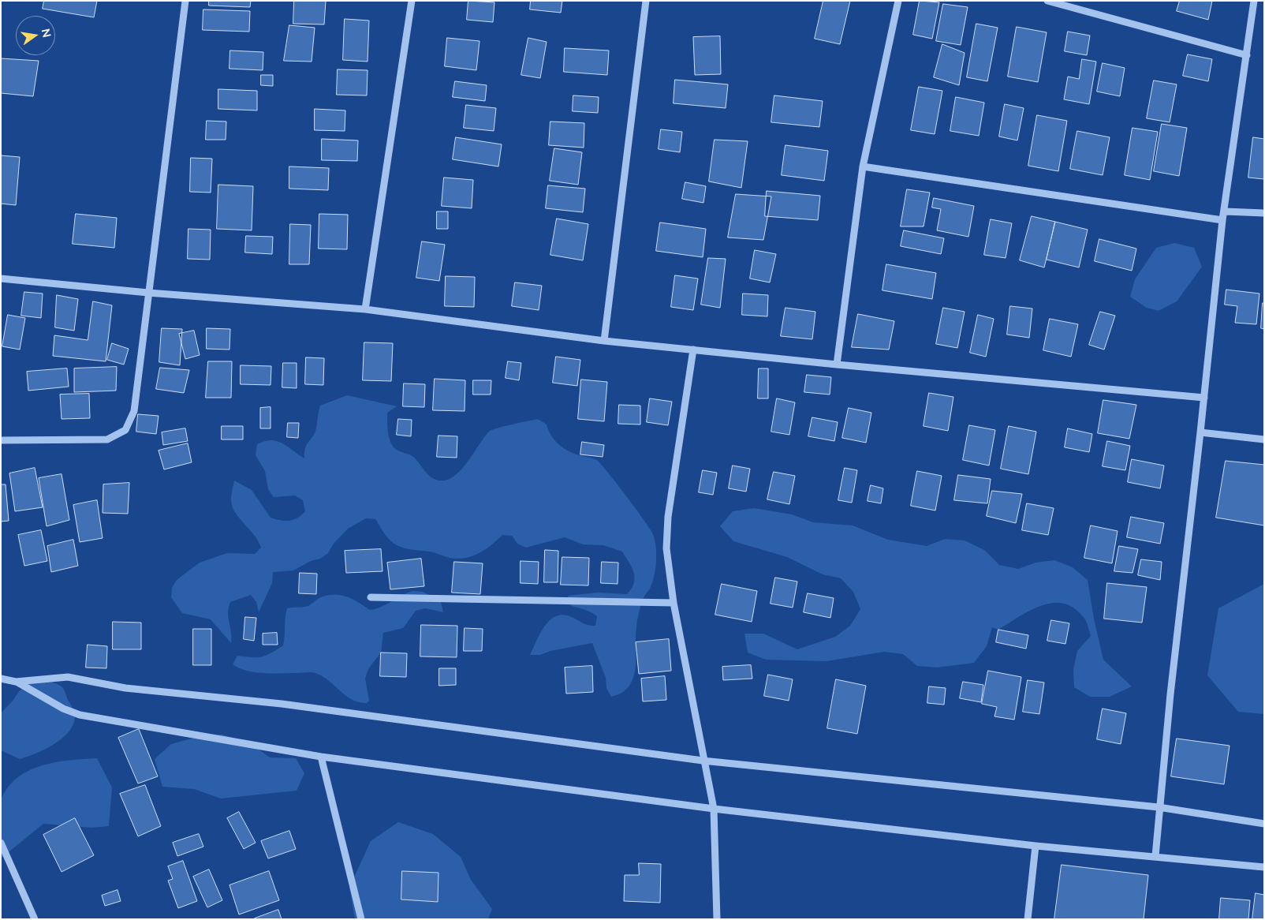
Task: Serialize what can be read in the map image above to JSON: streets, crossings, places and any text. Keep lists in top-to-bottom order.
{
  "north": "right"
}
